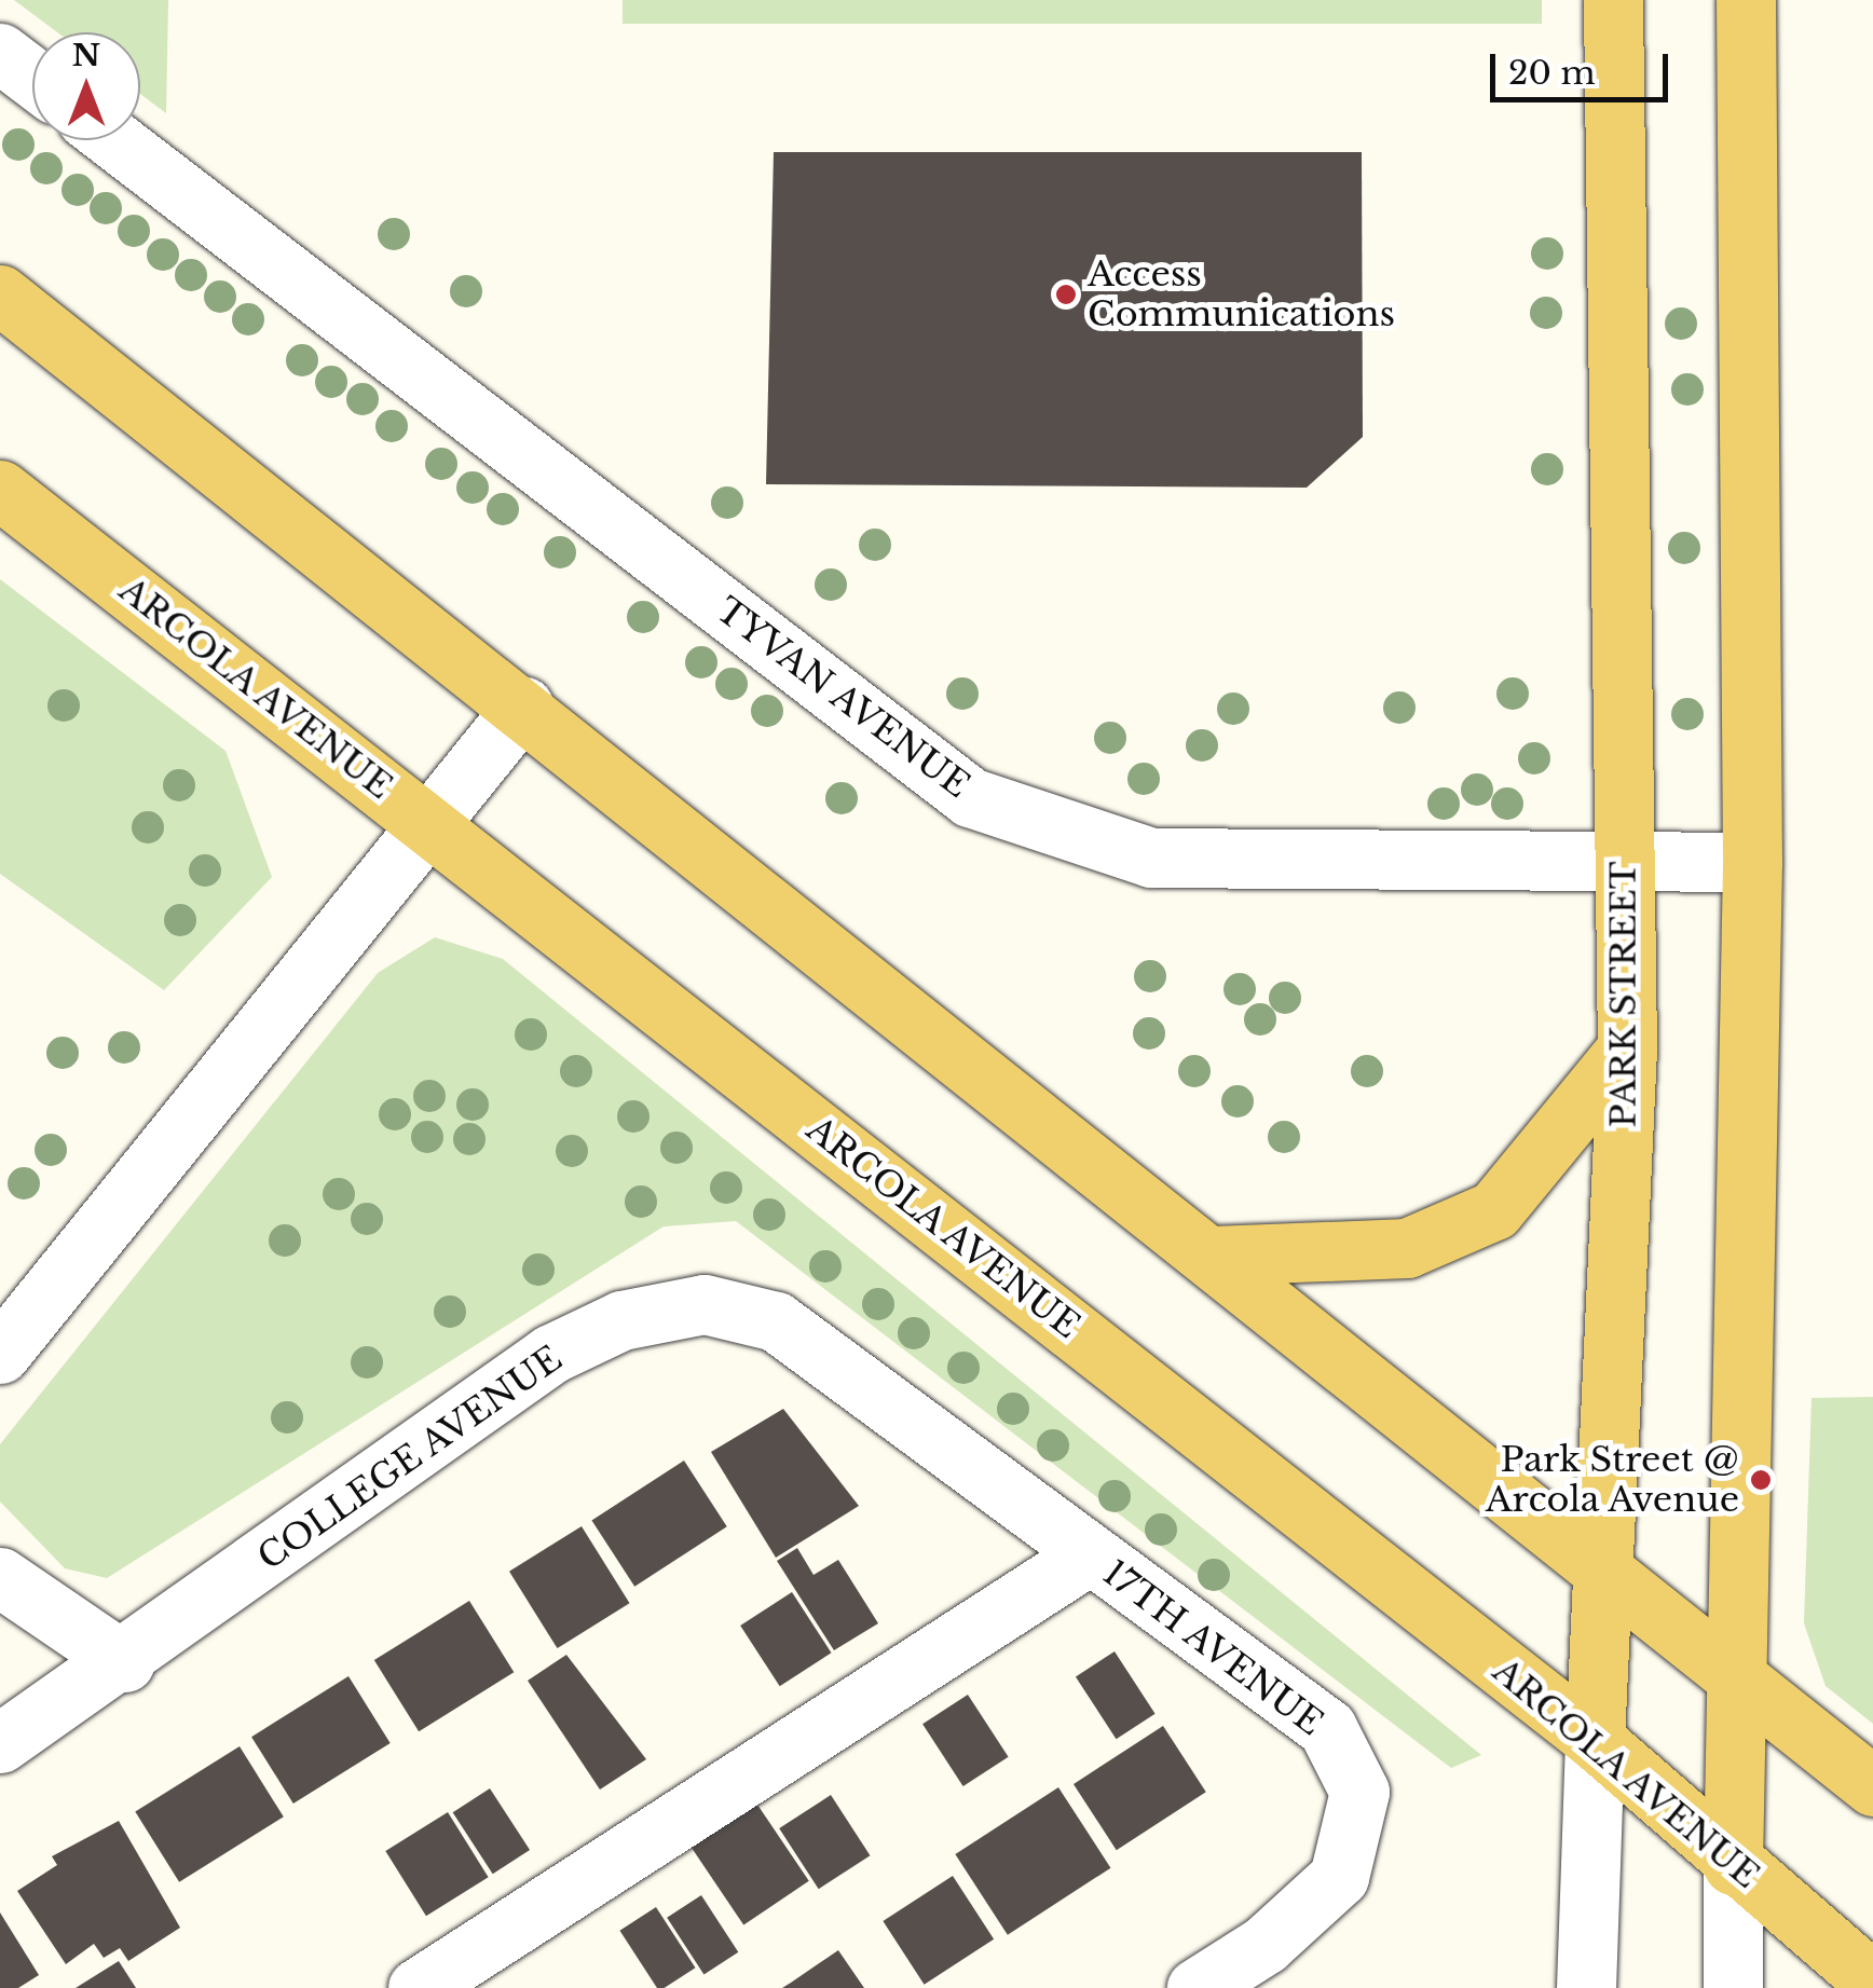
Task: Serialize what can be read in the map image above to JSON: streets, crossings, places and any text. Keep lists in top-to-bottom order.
{
  "streets": {
    "main road": ["ARCOLA AVENUE", "PARK STREET"],
    "street": ["TYVAN AVENUE", "COLLEGE AVENUE", "17TH AVENUE"]
  },
  "crossings": [
    ["ARCOLA AVENUE", "PARK STREET"],
    ["TYVAN AVENUE", "PARK STREET"],
    ["COLLEGE AVENUE", "17TH AVENUE"]
  ],
  "places": ["Access Communications", "Park Street @ Arcola Avenue"],
  "scale_bar": "20 m",
  "north": "top"
}
